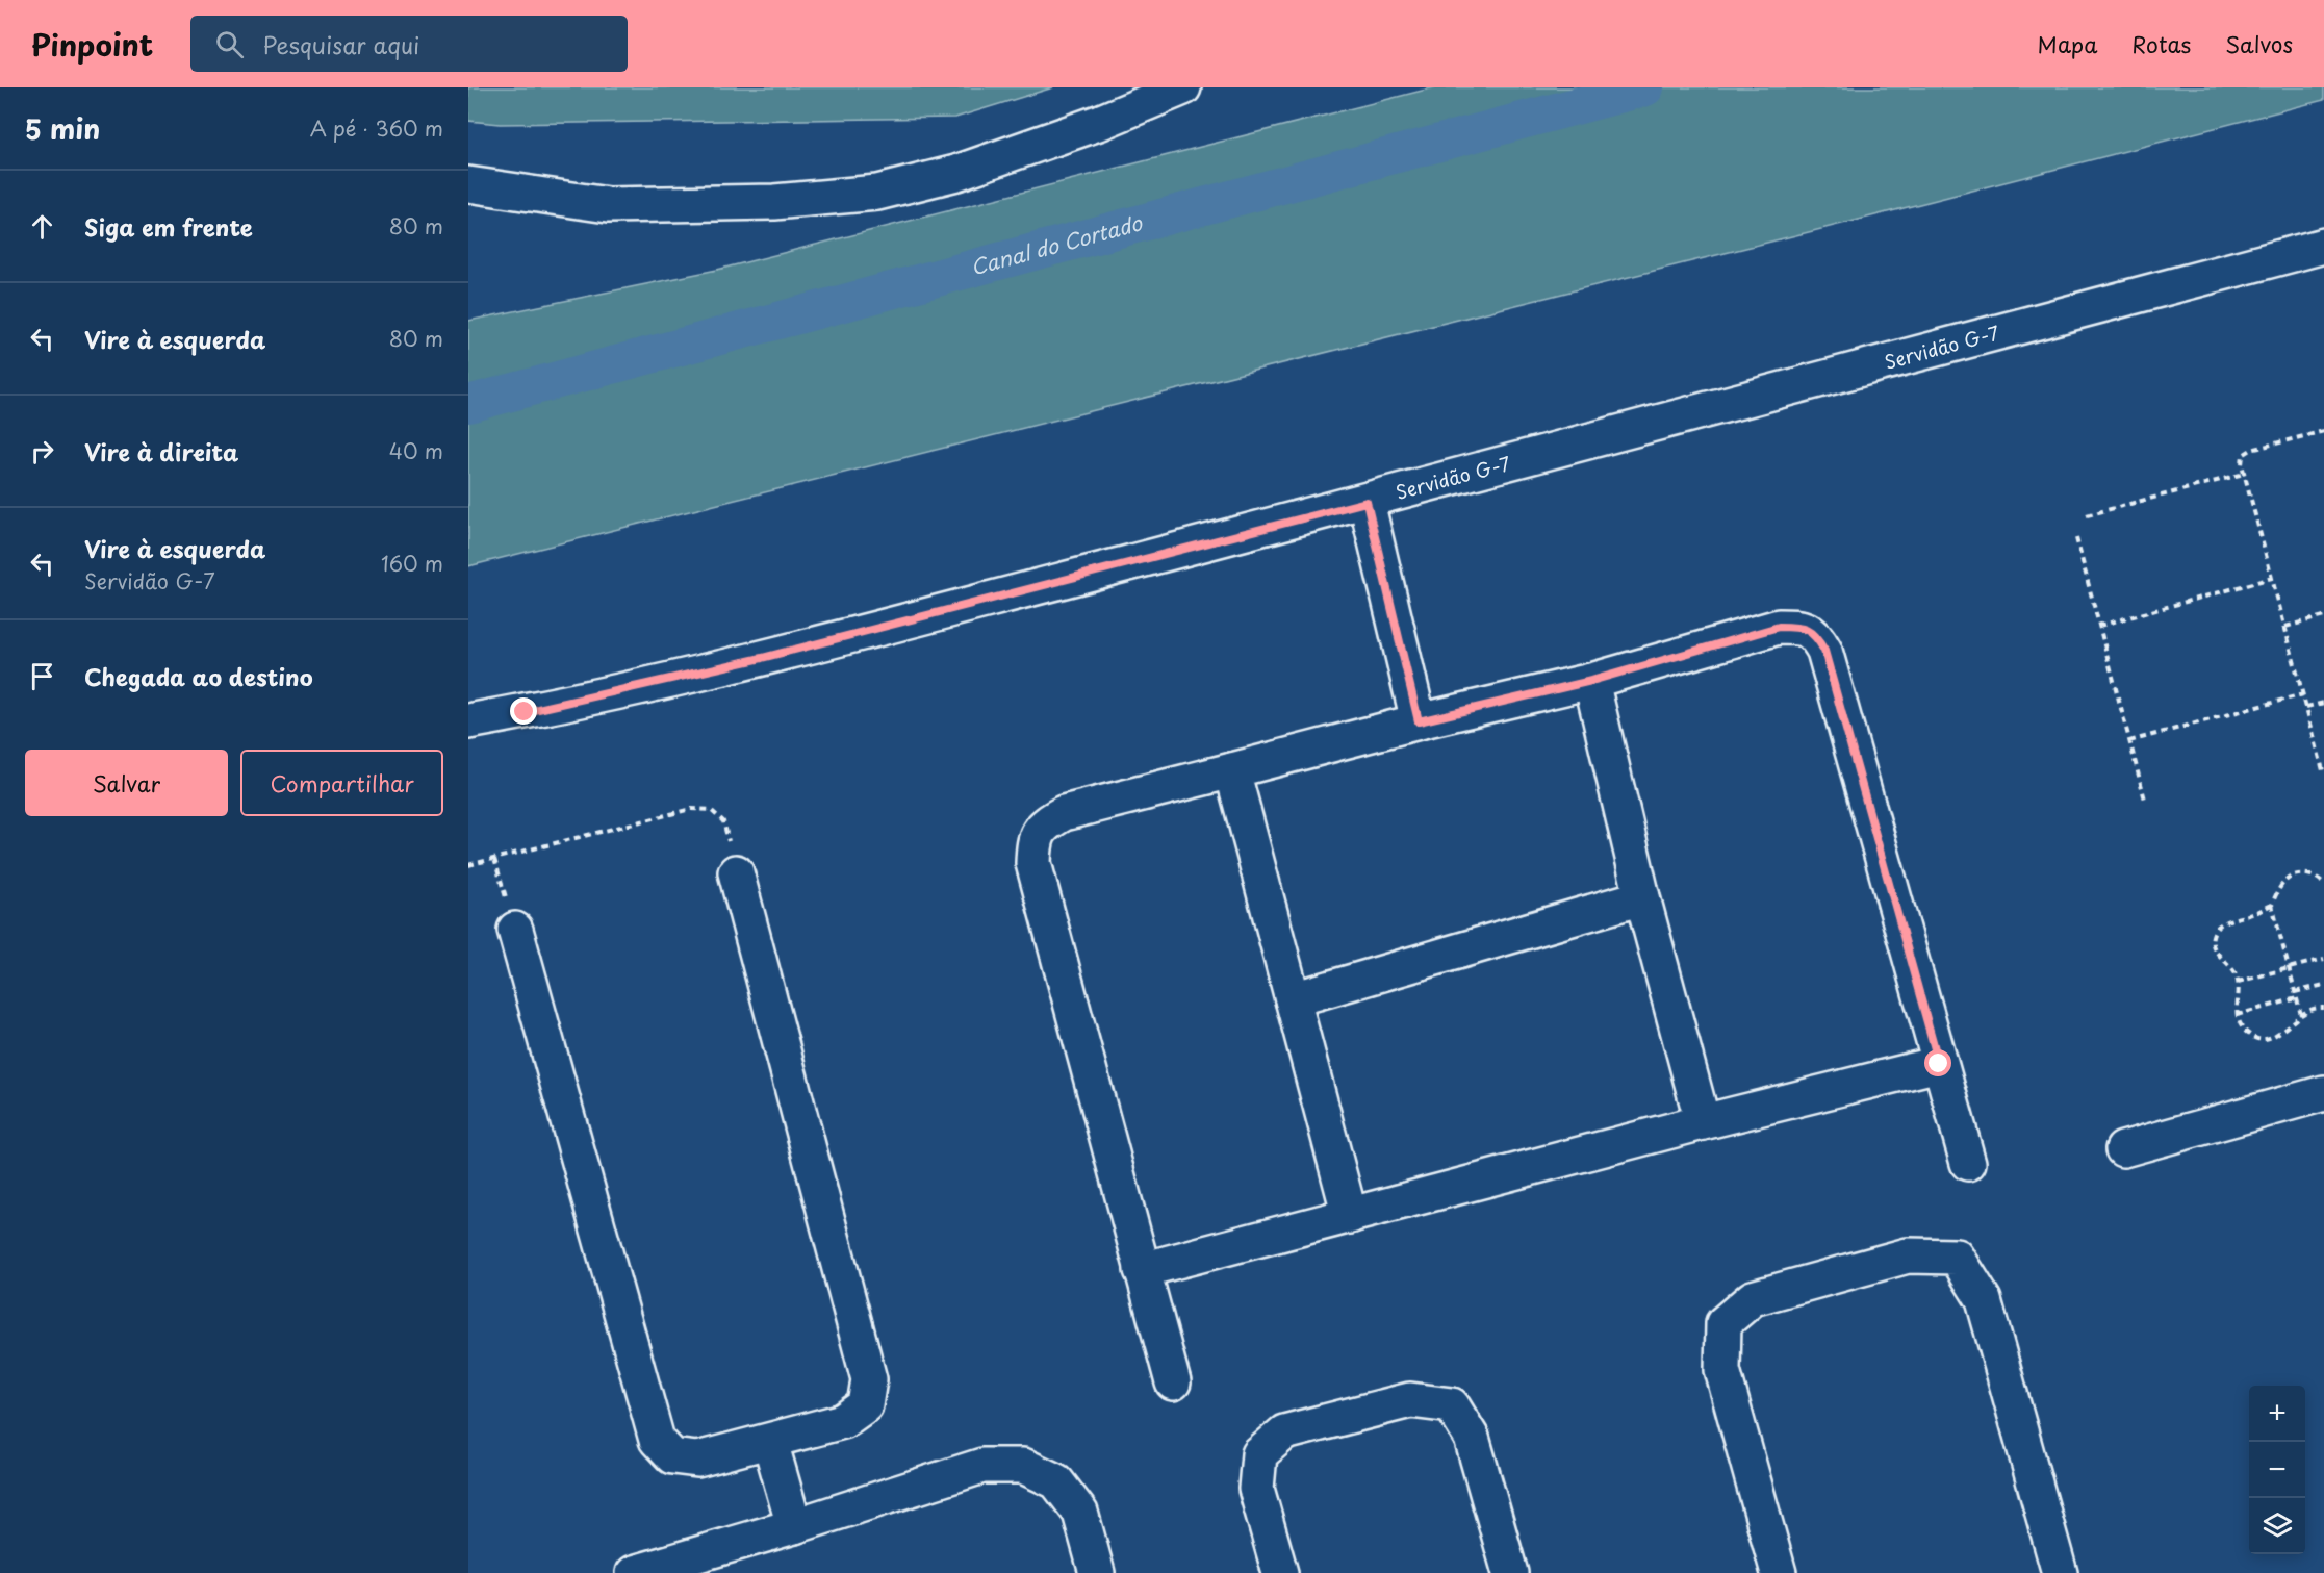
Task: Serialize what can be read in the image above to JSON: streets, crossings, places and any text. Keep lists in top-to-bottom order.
{
  "streets": {
    "street": ["Servidão G-7"]
  },
  "water": ["Canal do Cortado"],
  "page": {
    "header": "Pinpoint",
    "search": "Pesquisar aqui",
    "nav": ["Mapa", "Rotas", "Salvos"],
    "heading": ["5 min", "A pé · 360 m"],
    "list": [
      ["Siga em frente", "80 m"],
      ["Vire à esquerda", "80 m"],
      ["Vire à direita", "40 m"],
      ["Vire à esquerda", "Servidão G-7", "160 m"],
      "Chegada ao destino"
    ],
    "buttons": ["Salvar", "Compartilhar"],
    "map_buttons": ["+", "−"]
  }
}
